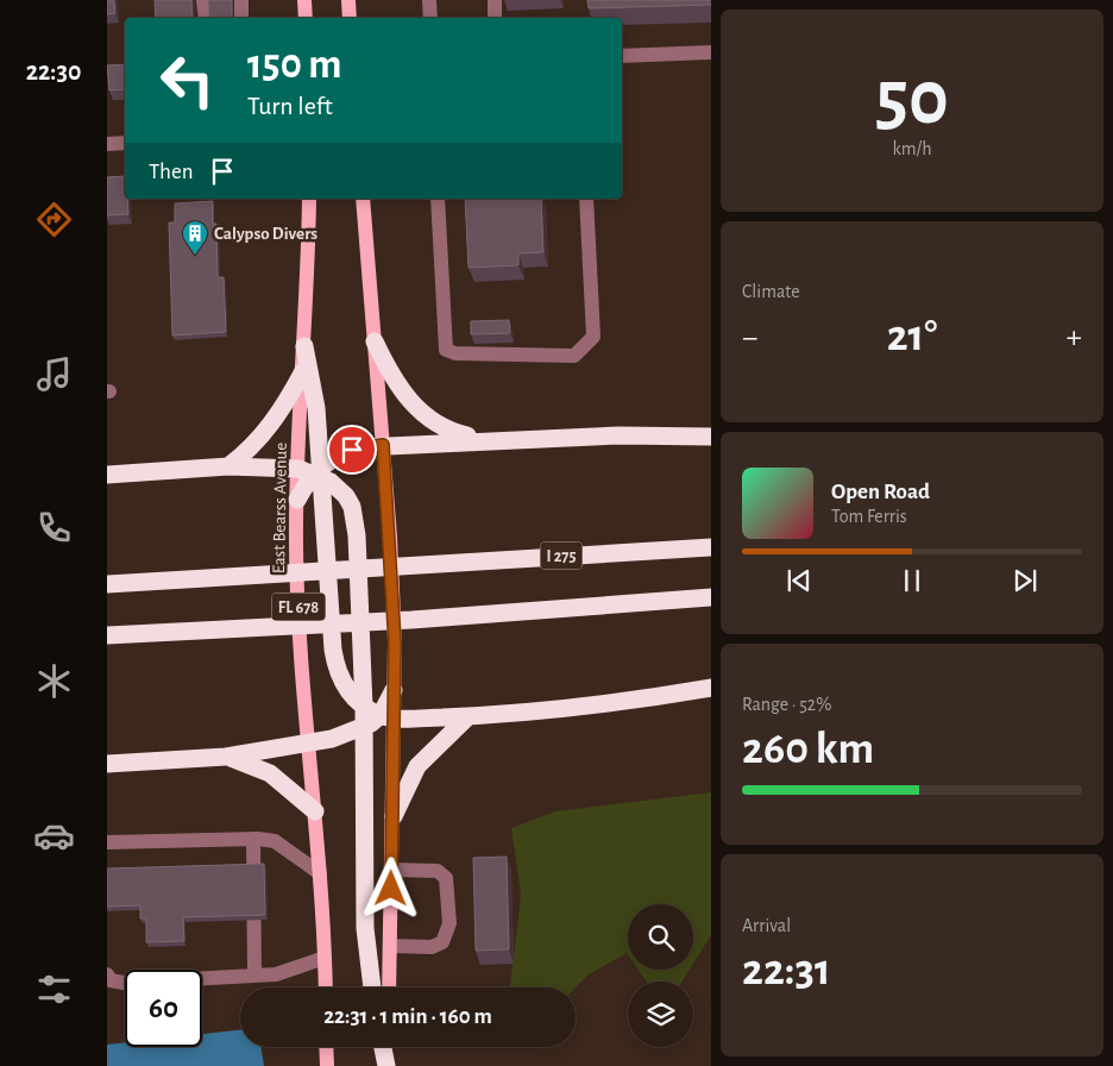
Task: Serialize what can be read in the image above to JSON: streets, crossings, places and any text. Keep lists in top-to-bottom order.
{
  "streets": {
    "highway": ["I 275"],
    "main road": ["East Bearss Avenue", "FL 678"]
  },
  "places": {
    "building": ["Calypso Divers"]
  },
  "page": {
    "tabs": "22:30",
    "tile": [
      ["50", "km/h"],
      "Climate",
      ["Range · 52%", "260 km"],
      ["Arrival", "22:31"]
    ],
    "turn": ["150 m", "Turn left"],
    "then": "Then",
    "heat": ["−", "21°", "+"],
    "song": ["Open Road", "Tom Ferris"],
    "limit": "60",
    "trip": "22:31 · 1 min · 160 m"
  }
}
